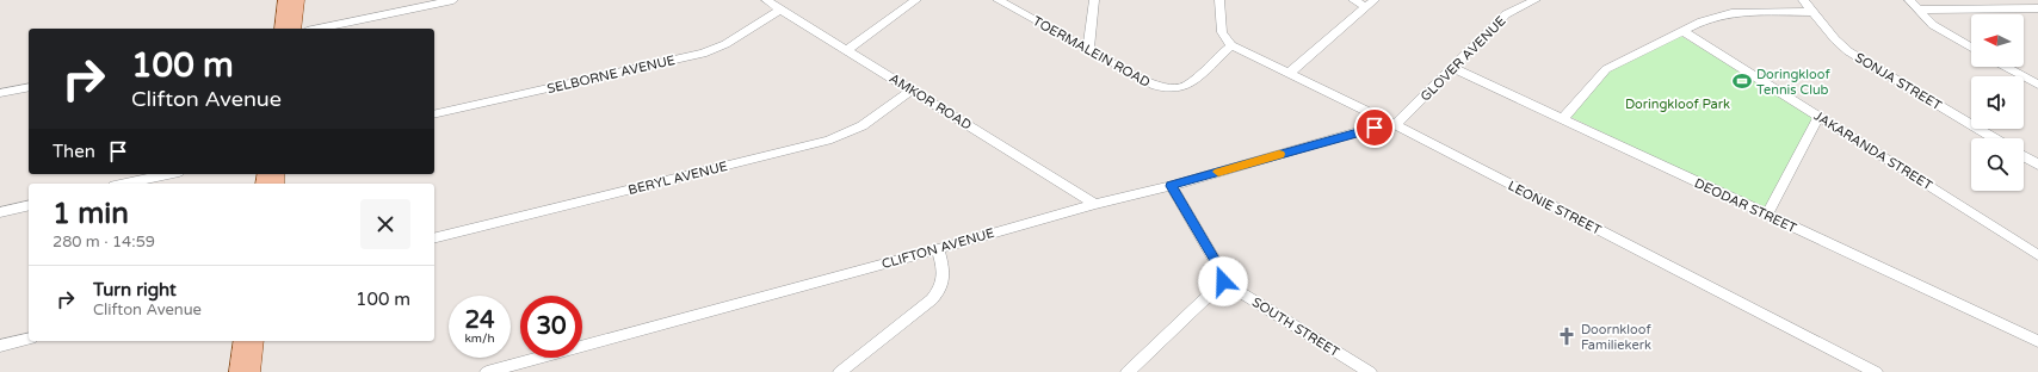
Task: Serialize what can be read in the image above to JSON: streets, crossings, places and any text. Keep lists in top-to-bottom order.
{
  "streets": {
    "street": [
      "TOERMALEIN ROAD",
      "GLOVER AVENUE",
      "SELBORNE AVENUE",
      "SONJA STREET",
      "AMKOR ROAD",
      "JAKARANDA STREET",
      "BERYL AVENUE",
      "DEODAR STREET",
      "LEONIE STREET",
      "CLIFTON AVENUE",
      "SOUTH STREET"
    ]
  },
  "crossings": [
    ["TOERMALEIN ROAD", "LEONIE STREET"],
    ["GLOVER AVENUE", "DEODAR STREET"],
    ["GLOVER AVENUE", "LEONIE STREET"],
    ["GLOVER AVENUE", "CLIFTON AVENUE"],
    ["SELBORNE AVENUE", "AMKOR ROAD"],
    ["AMKOR ROAD", "BERYL AVENUE"],
    ["AMKOR ROAD", "CLIFTON AVENUE"],
    ["LEONIE STREET", "CLIFTON AVENUE"]
  ],
  "parks": ["Doringkloof Park"],
  "places": {
    "sports": ["Doringkloof Tennis Club"],
    "church": ["Doornkloof Familiekerk"]
  },
  "north": "left",
  "page": {
    "turn": ["100 m", "Clifton Avenue"],
    "then": "Then",
    "heading": ["1 min", "280 m · 14:59"],
    "list": [
      {
        "name": "Turn right",
        "note": "Clifton Avenue",
        "value": "100 m"
      }
    ],
    "speed": "24 km/h",
    "limit": "30"
  }
}
